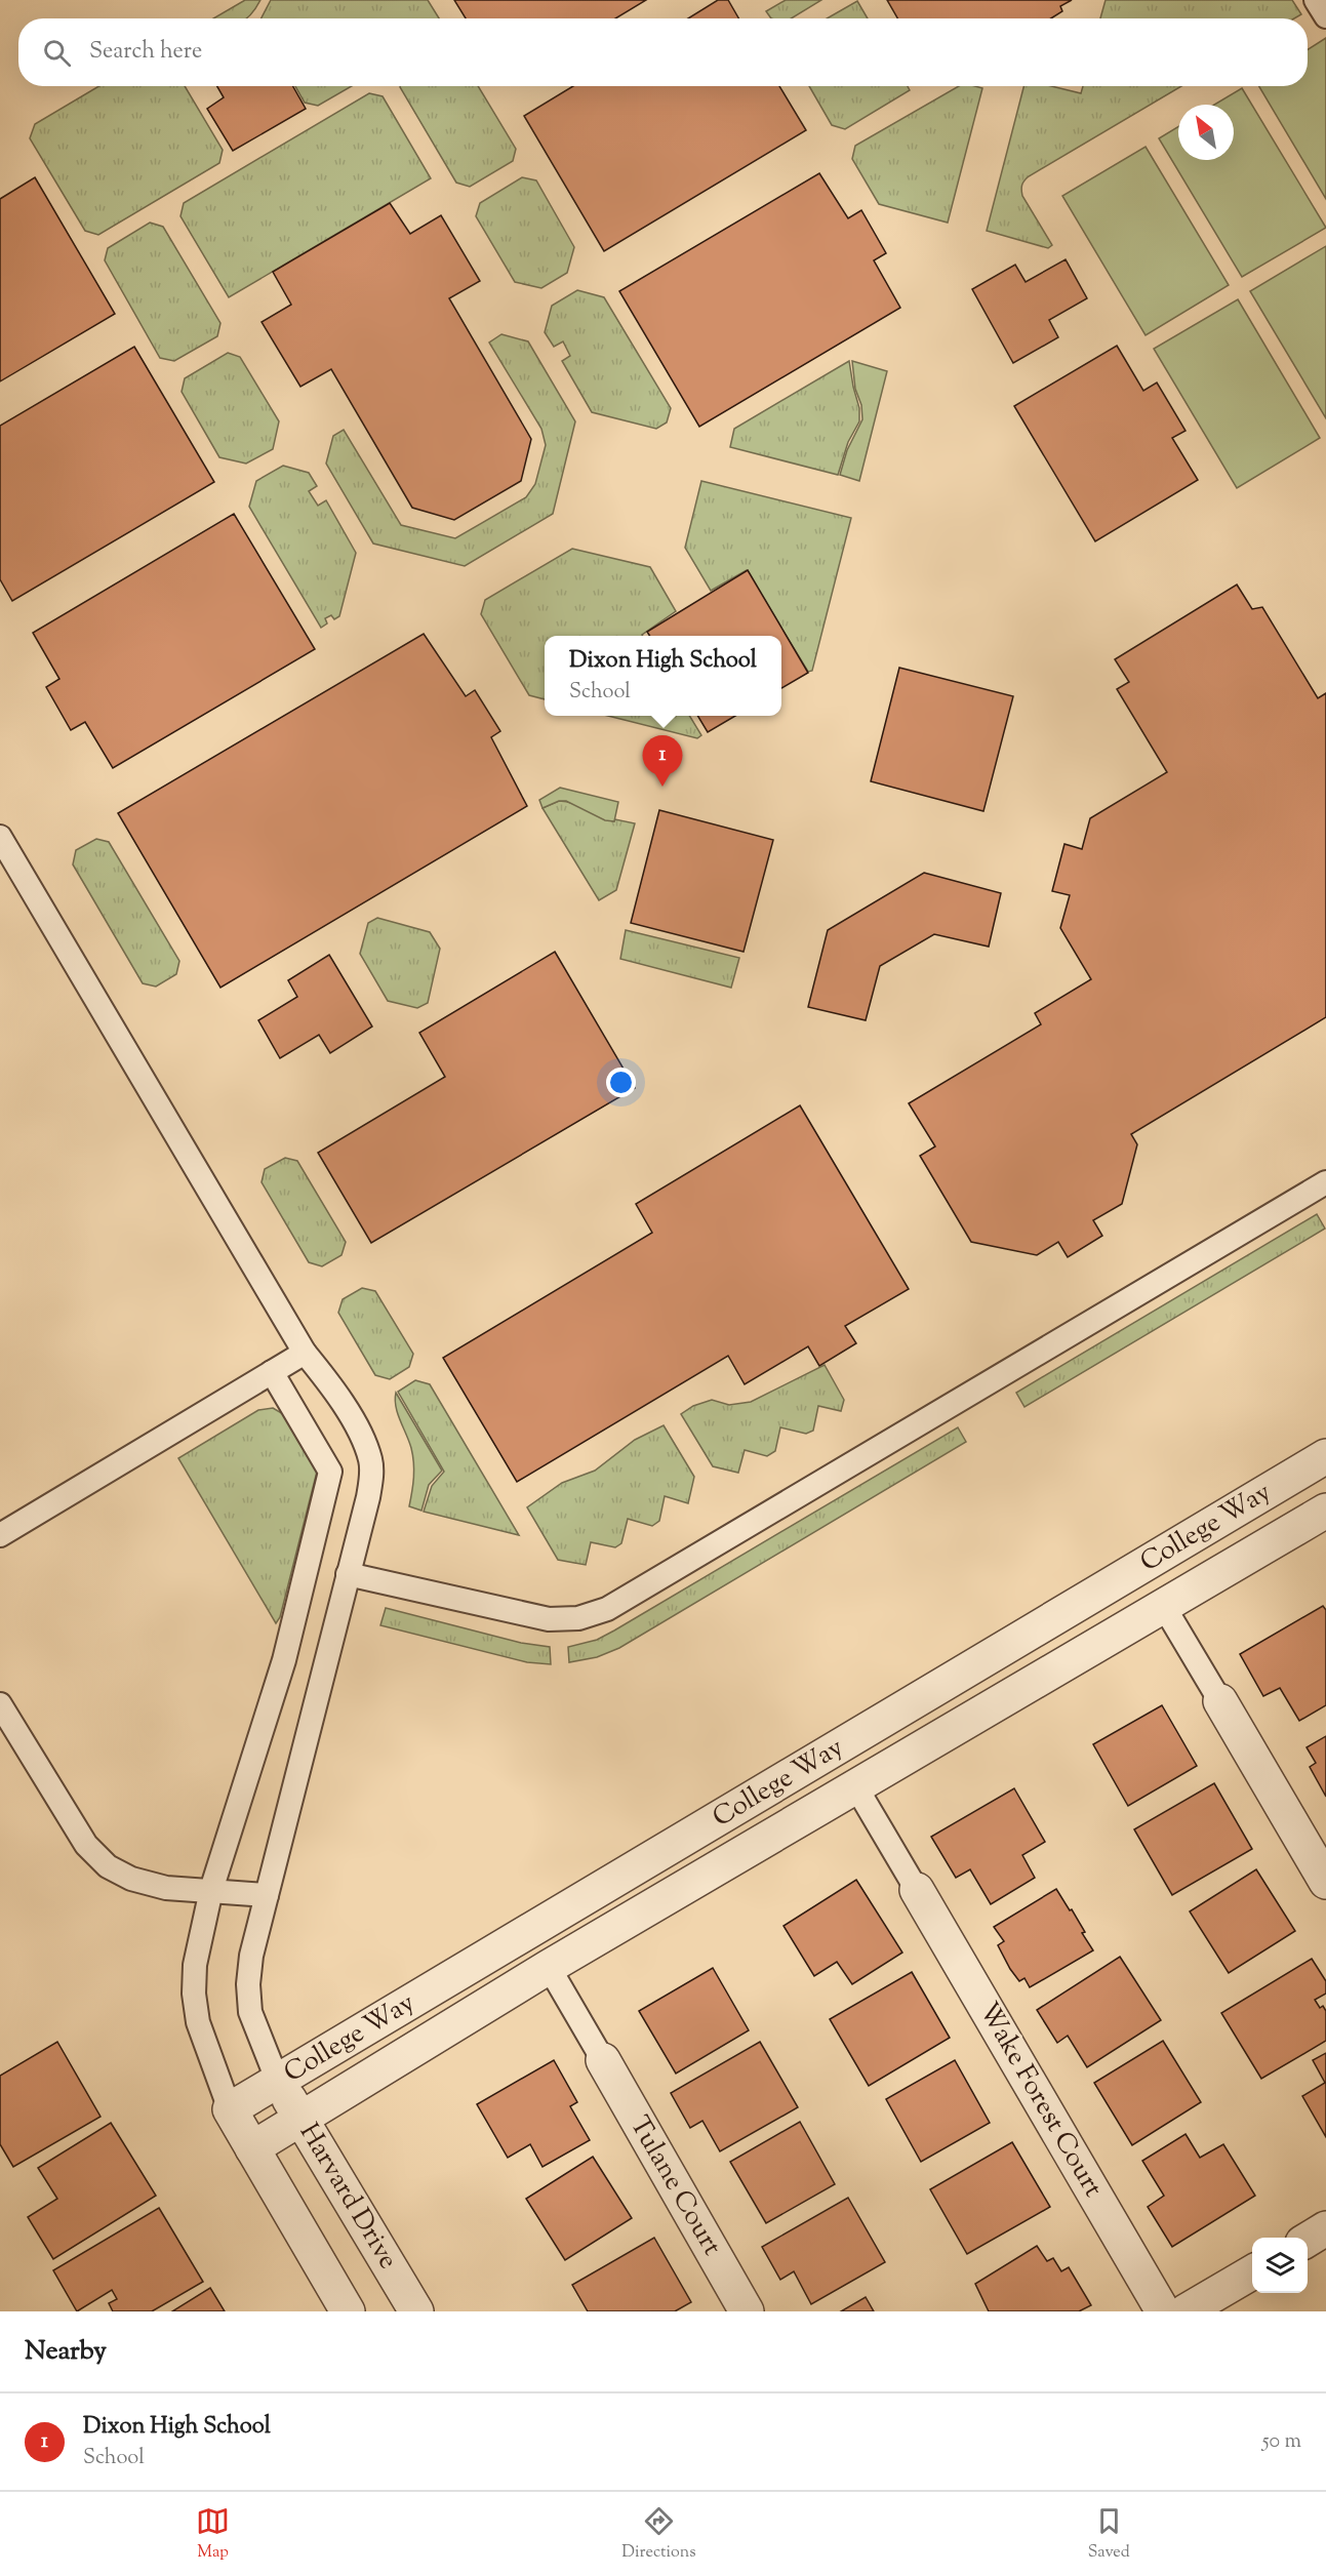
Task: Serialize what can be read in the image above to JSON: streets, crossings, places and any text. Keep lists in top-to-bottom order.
{
  "streets": {
    "street": [
      "College Way",
      "Wake Forest Court",
      "Tulane Court",
      "Harvard Drive"
    ]
  },
  "crossings": [
    ["College Way", "Harvard Drive"]
  ],
  "north": "top left",
  "page": {
    "search": "Search here",
    "popup": ["Dixon High School", "School"],
    "pins": "1",
    "heading": "Nearby",
    "list": [
      {
        "mark": "1",
        "name": "Dixon High School",
        "note": "School",
        "value": "50 m"
      }
    ],
    "nav": ["Map", "Directions", "Saved"]
  }
}
